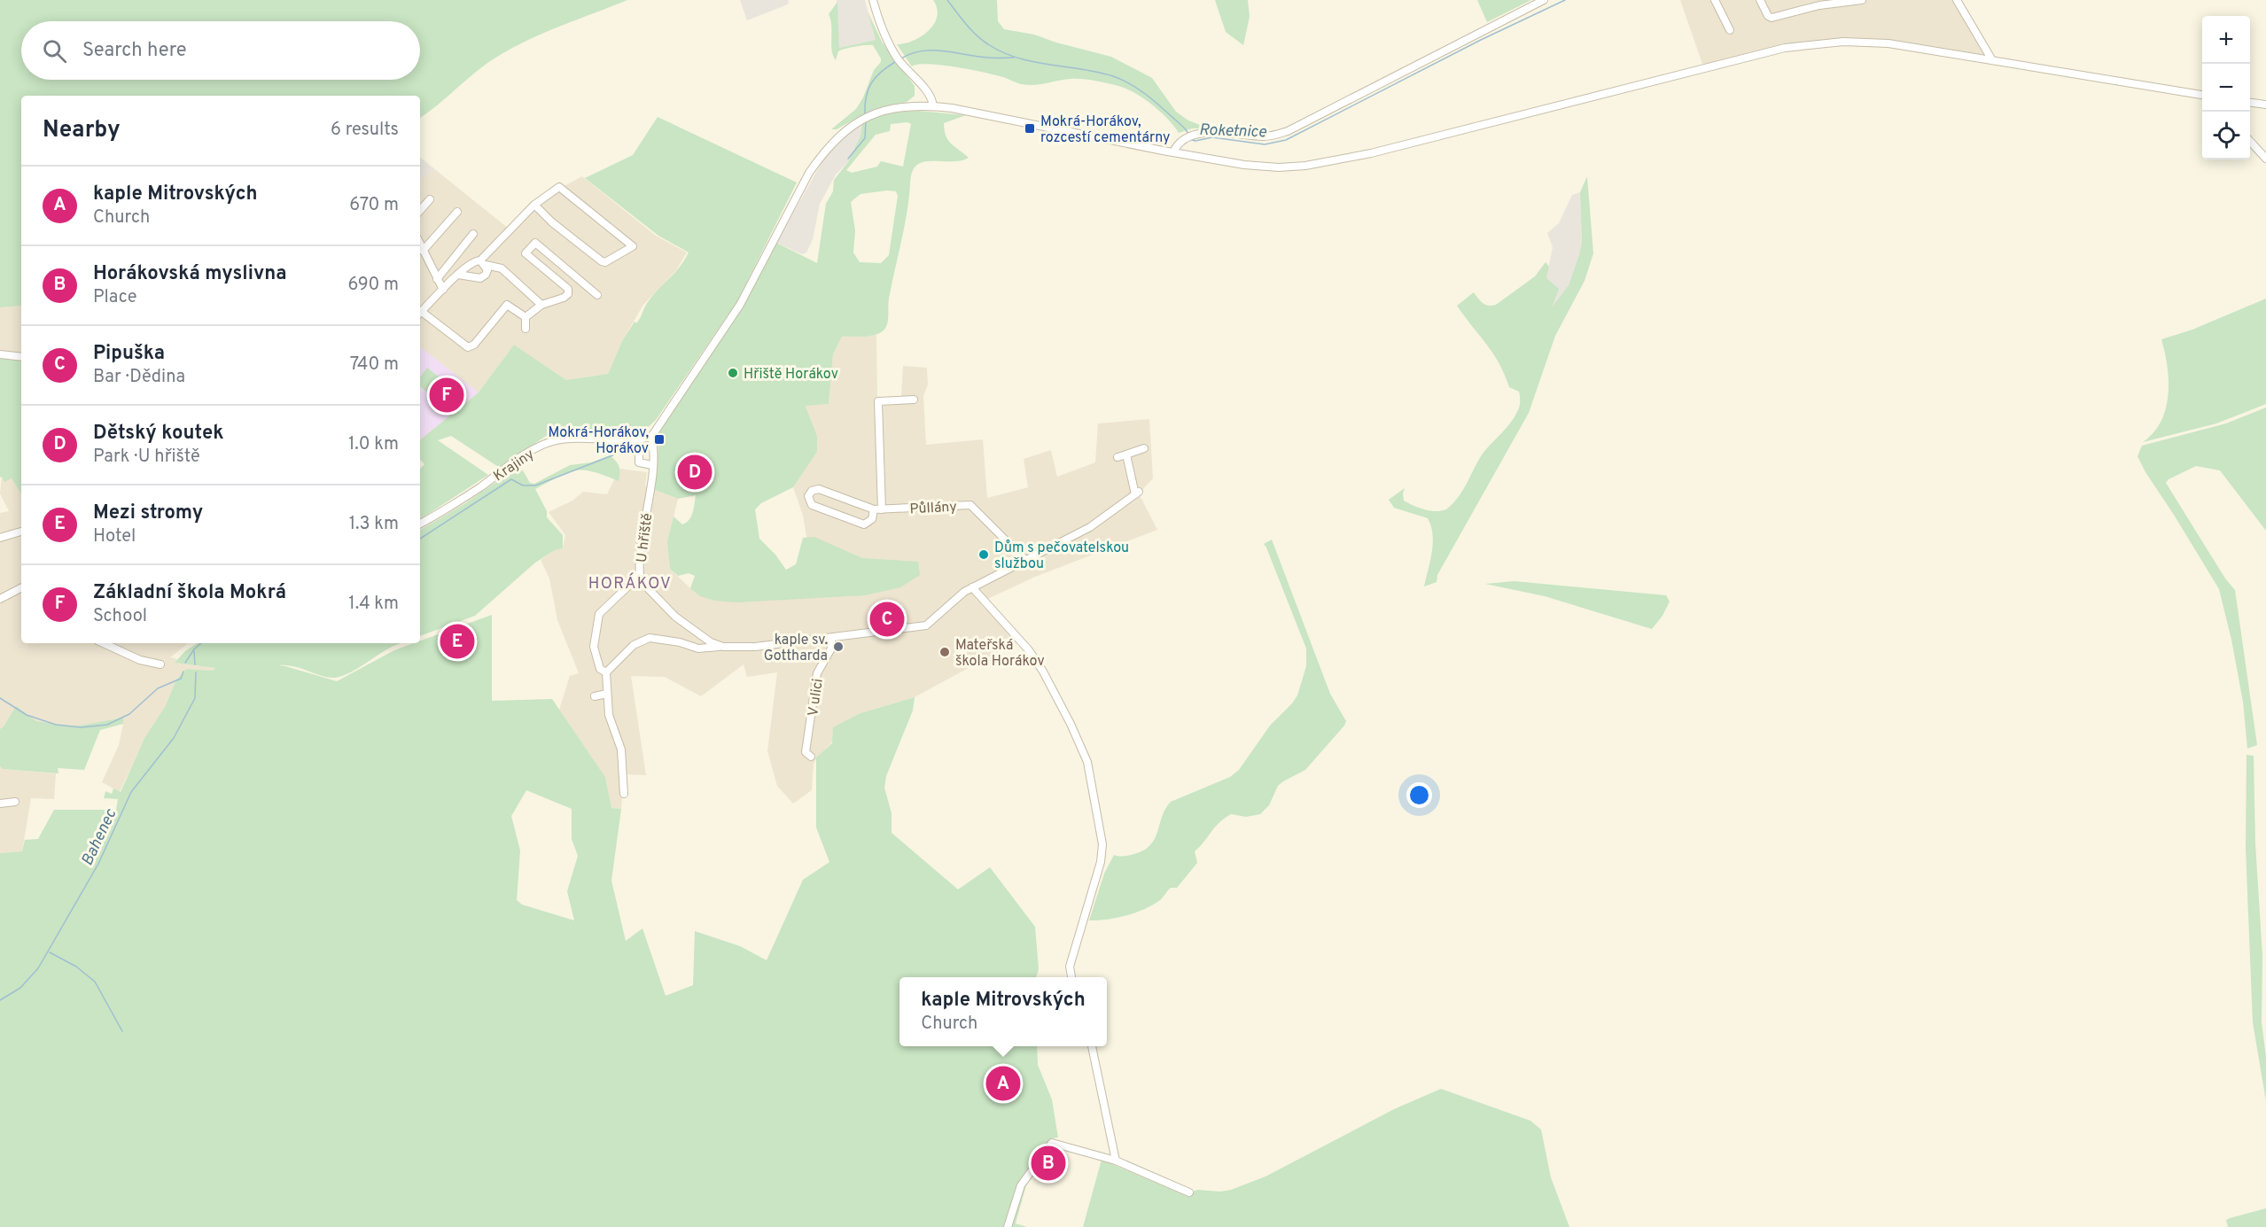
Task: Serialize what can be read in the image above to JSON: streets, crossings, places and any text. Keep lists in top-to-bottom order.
{
  "streets": {
    "street": [
      "Krajiny",
      "Půllány",
      "U hřiště",
      "V ulici"
    ]
  },
  "crossings": [
    ["Krajiny", "U hřiště"]
  ],
  "districts": ["HORÁKOV"],
  "water": ["Roketnice", "Bahenec"],
  "places": {
    "transit": ["Mokrá-Horákov, rozcestí cementárny", "Mokrá-Horákov, Horákov"],
    "other": [
      "Hřiště Horákov",
      "Dům s pečovatelskou službou",
      "kaple sv. Gottharda",
      "Mateřská škola Horákov"
    ]
  },
  "page": {
    "map_buttons": ["+", "−"],
    "search": "Search here",
    "heading": ["Nearby", "6 results"],
    "list": [
      {
        "mark": "A",
        "name": "kaple Mitrovských",
        "note": "Church",
        "value": "670 m"
      },
      {
        "mark": "B",
        "name": "Horákovská myslivna",
        "note": "Place",
        "value": "690 m"
      },
      {
        "mark": "C",
        "name": "Pipuška",
        "note": "Bar · Dědina",
        "value": "740 m"
      },
      {
        "mark": "D",
        "name": "Dětský koutek",
        "note": "Park · U hřiště",
        "value": "1.0 km"
      },
      {
        "mark": "E",
        "name": "Mezi stromy",
        "note": "Hotel",
        "value": "1.3 km"
      },
      {
        "mark": "F",
        "name": "Základní škola Mokrá",
        "note": "School",
        "value": "1.4 km"
      }
    ],
    "pins": [
      "F",
      "D",
      "C",
      "E",
      "A",
      "B"
    ],
    "popup": ["kaple Mitrovských", "Church"]
  }
}
